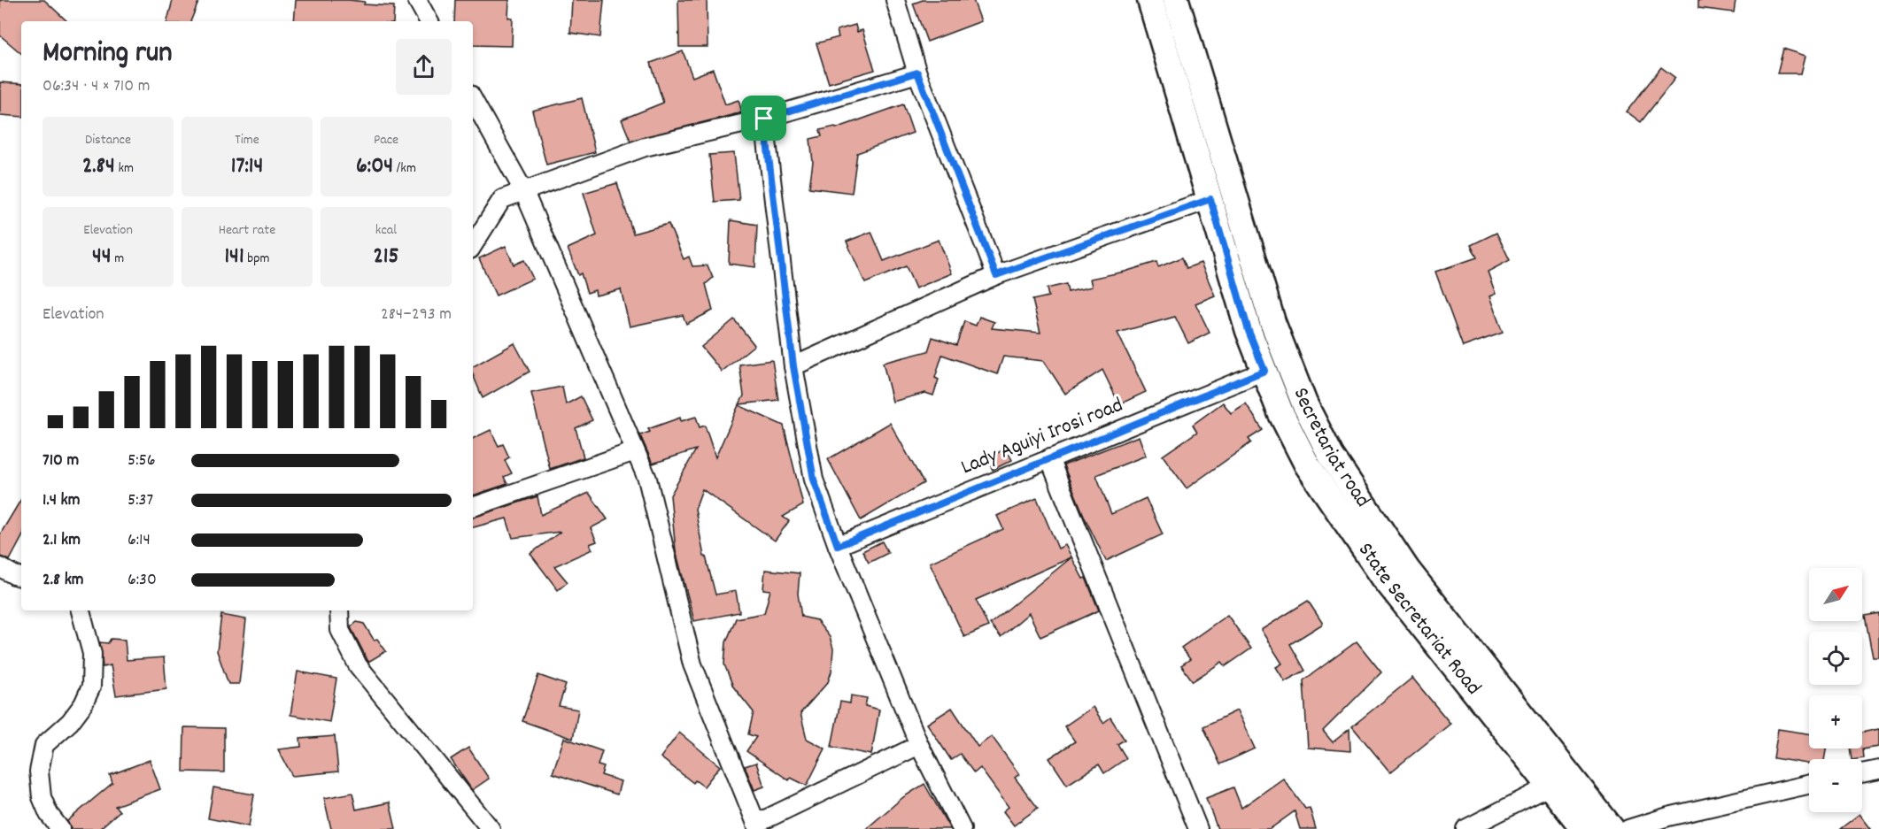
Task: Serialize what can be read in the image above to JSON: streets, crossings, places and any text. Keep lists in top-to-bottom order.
{
  "streets": {
    "street": ["Lady Aguiyi Irosi road", "Secretariat road", "State Secretariat Road"]
  },
  "crossings": [
    ["Lady Aguiyi Irosi road", "State Secretariat Road"]
  ],
  "north": "top right",
  "page": {
    "heading": ["Morning run", "06:34 · 4 × 710 m"],
    "stats": [
      ["Distance", "2.84 km"],
      ["Time", "17:14"],
      ["Pace", "6:04 /km"],
      ["Elevation", "44 m"],
      ["Heart rate", "141 bpm"],
      ["kcal", "215"]
    ],
    "chart": ["Elevation", "284–293 m"],
    "list": [
      {
        "name": "710 m",
        "note": "5:56"
      },
      {
        "name": "1.4 km",
        "note": "5:37"
      },
      {
        "name": "2.1 km",
        "note": "6:14"
      },
      {
        "name": "2.8 km",
        "note": "6:30"
      }
    ],
    "map_buttons": ["+", "−"]
  }
}
